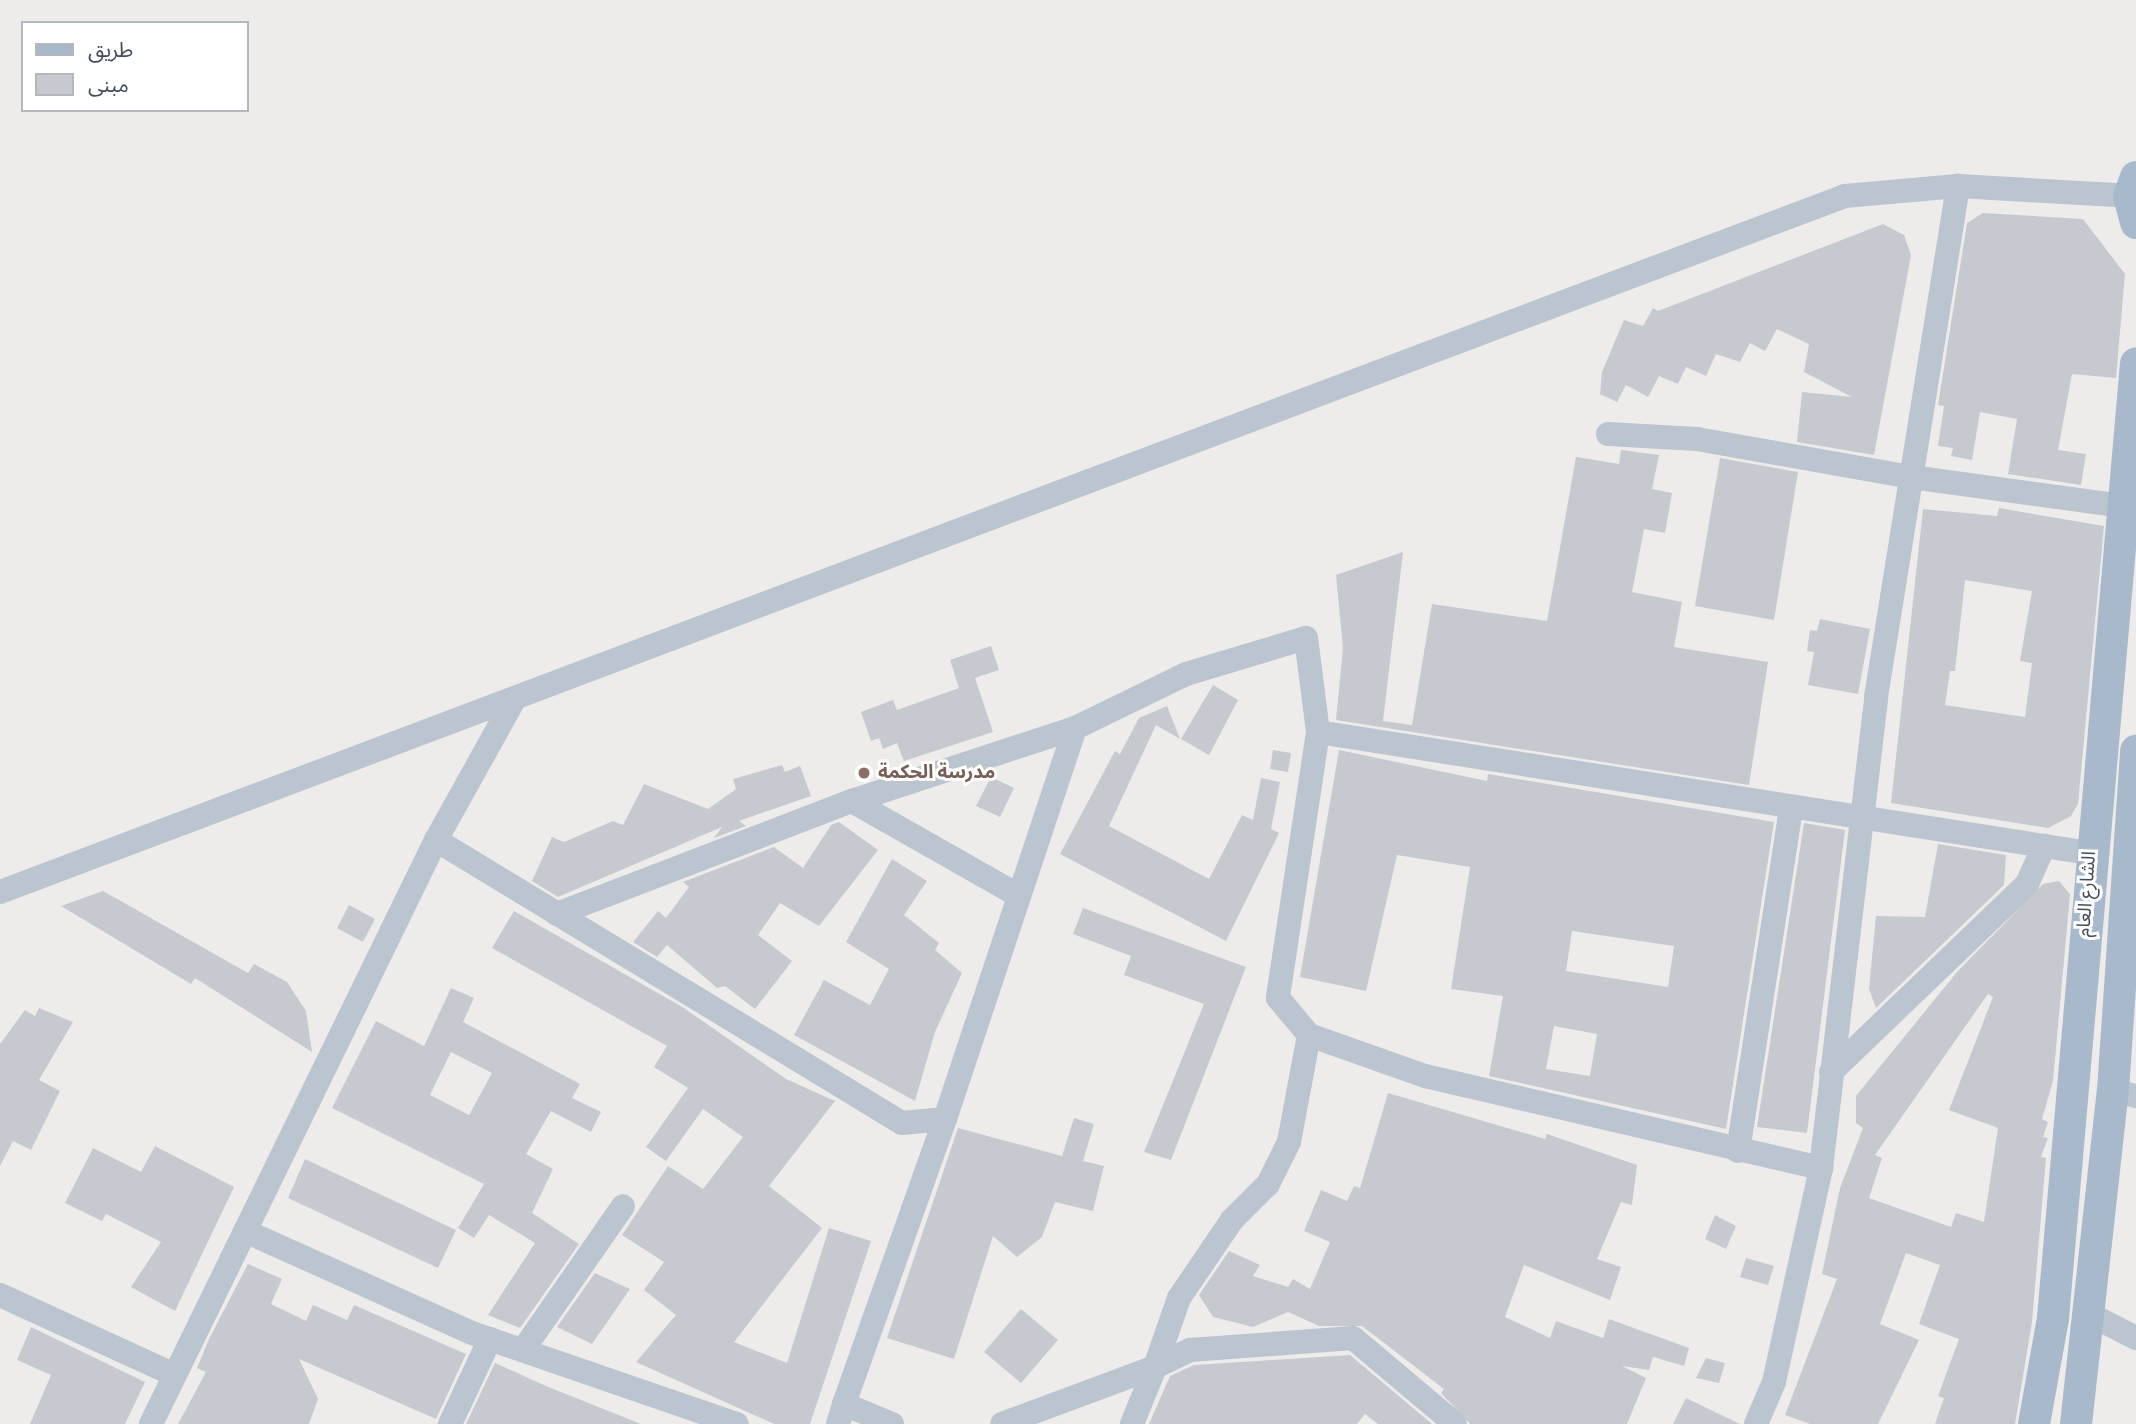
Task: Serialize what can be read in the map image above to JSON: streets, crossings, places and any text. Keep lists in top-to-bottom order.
{
  "streets": {
    "main road": ["الشارع العام"]
  },
  "places": ["مدرسة الحكمة"],
  "legend": ["طريق", "مبنى"]
}
